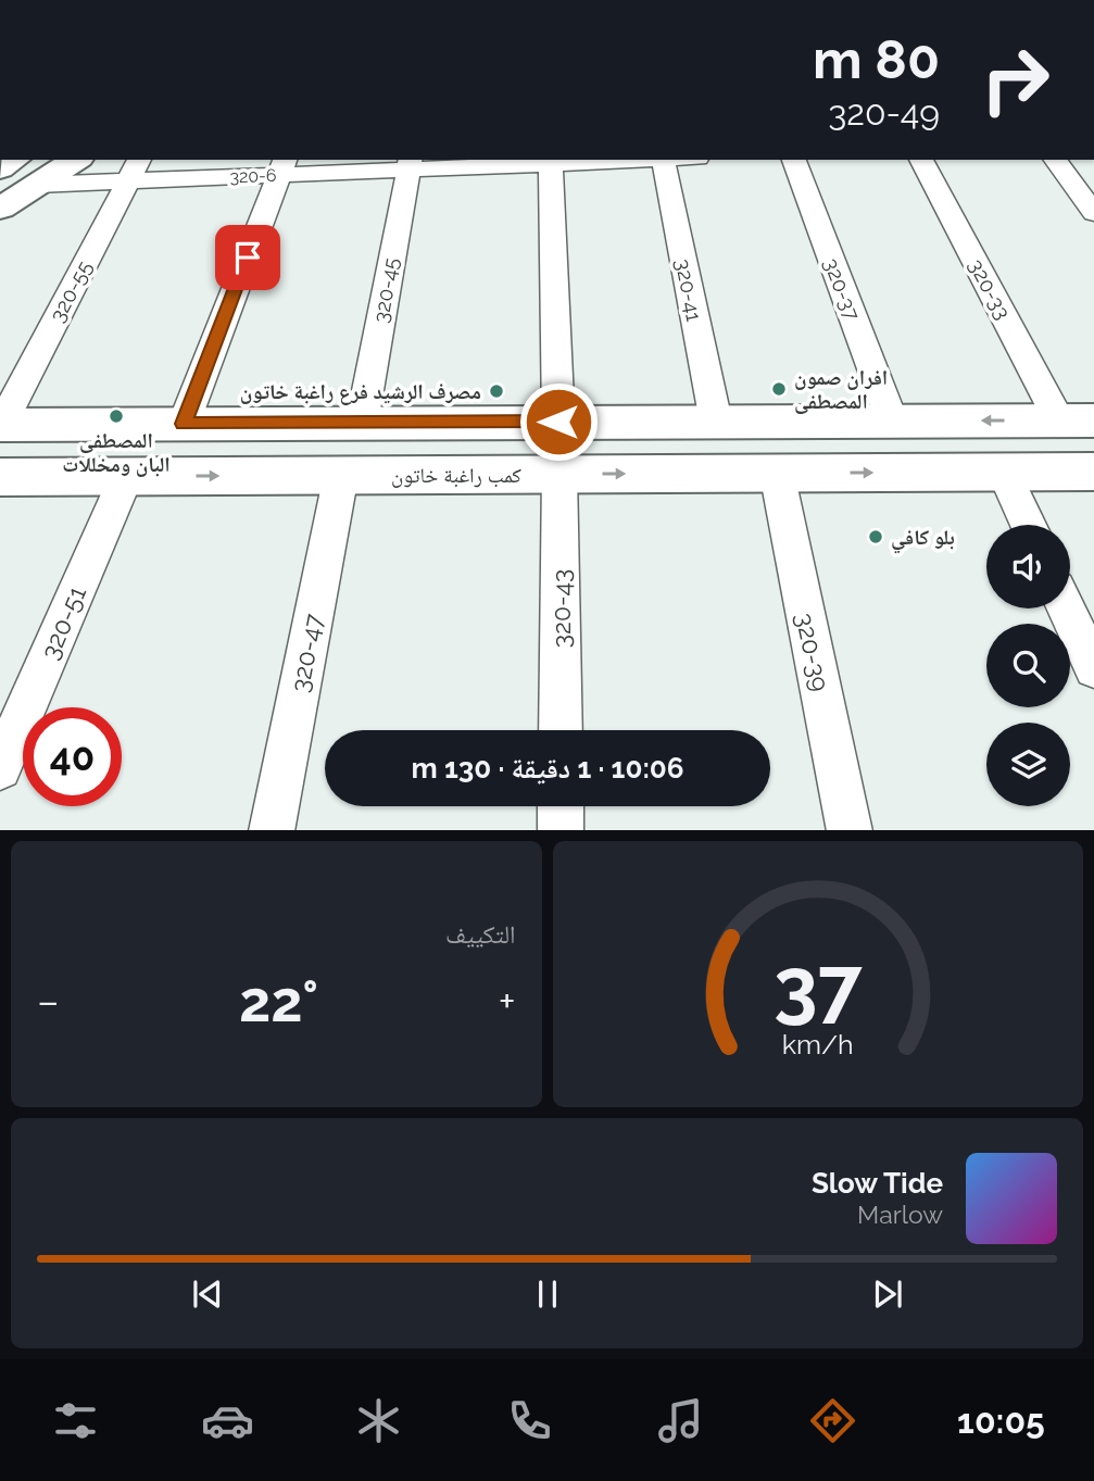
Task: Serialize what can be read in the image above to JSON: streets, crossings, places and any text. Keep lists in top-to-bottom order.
{
  "streets": {
    "main road": ["كمب راغبة خاتون"],
    "street": [
      "320-6",
      "320-37",
      "320-33",
      "320-45",
      "320-41",
      "320-55",
      "320-43",
      "320-51",
      "320-39",
      "320-47"
    ]
  },
  "crossings": [
    ["320-6", "320-45"],
    ["320-6", "320-55"],
    ["كمب راغبة خاتون", "320-43"],
    ["كمب راغبة خاتون", "320-51"],
    ["كمب راغبة خاتون", "320-39"],
    ["كمب راغبة خاتون", "320-47"]
  ],
  "places": [
    "افران صمون المصطفى",
    "مصرف الرشيد فرع راغبة خاتون",
    "المصطفى البان ومخللات",
    "بلو كافي"
  ],
  "page": {
    "turn": ["80 m", "320-49"],
    "limit": "40",
    "trip": "10:06 · 1 دقيقة · 130 m",
    "tile": "التكييف",
    "heat": ["−", "22°", "+"],
    "song": ["Slow Tide", "Marlow"],
    "tabs": "10:05",
    "gauge": ["37", "km/h"]
  }
}
